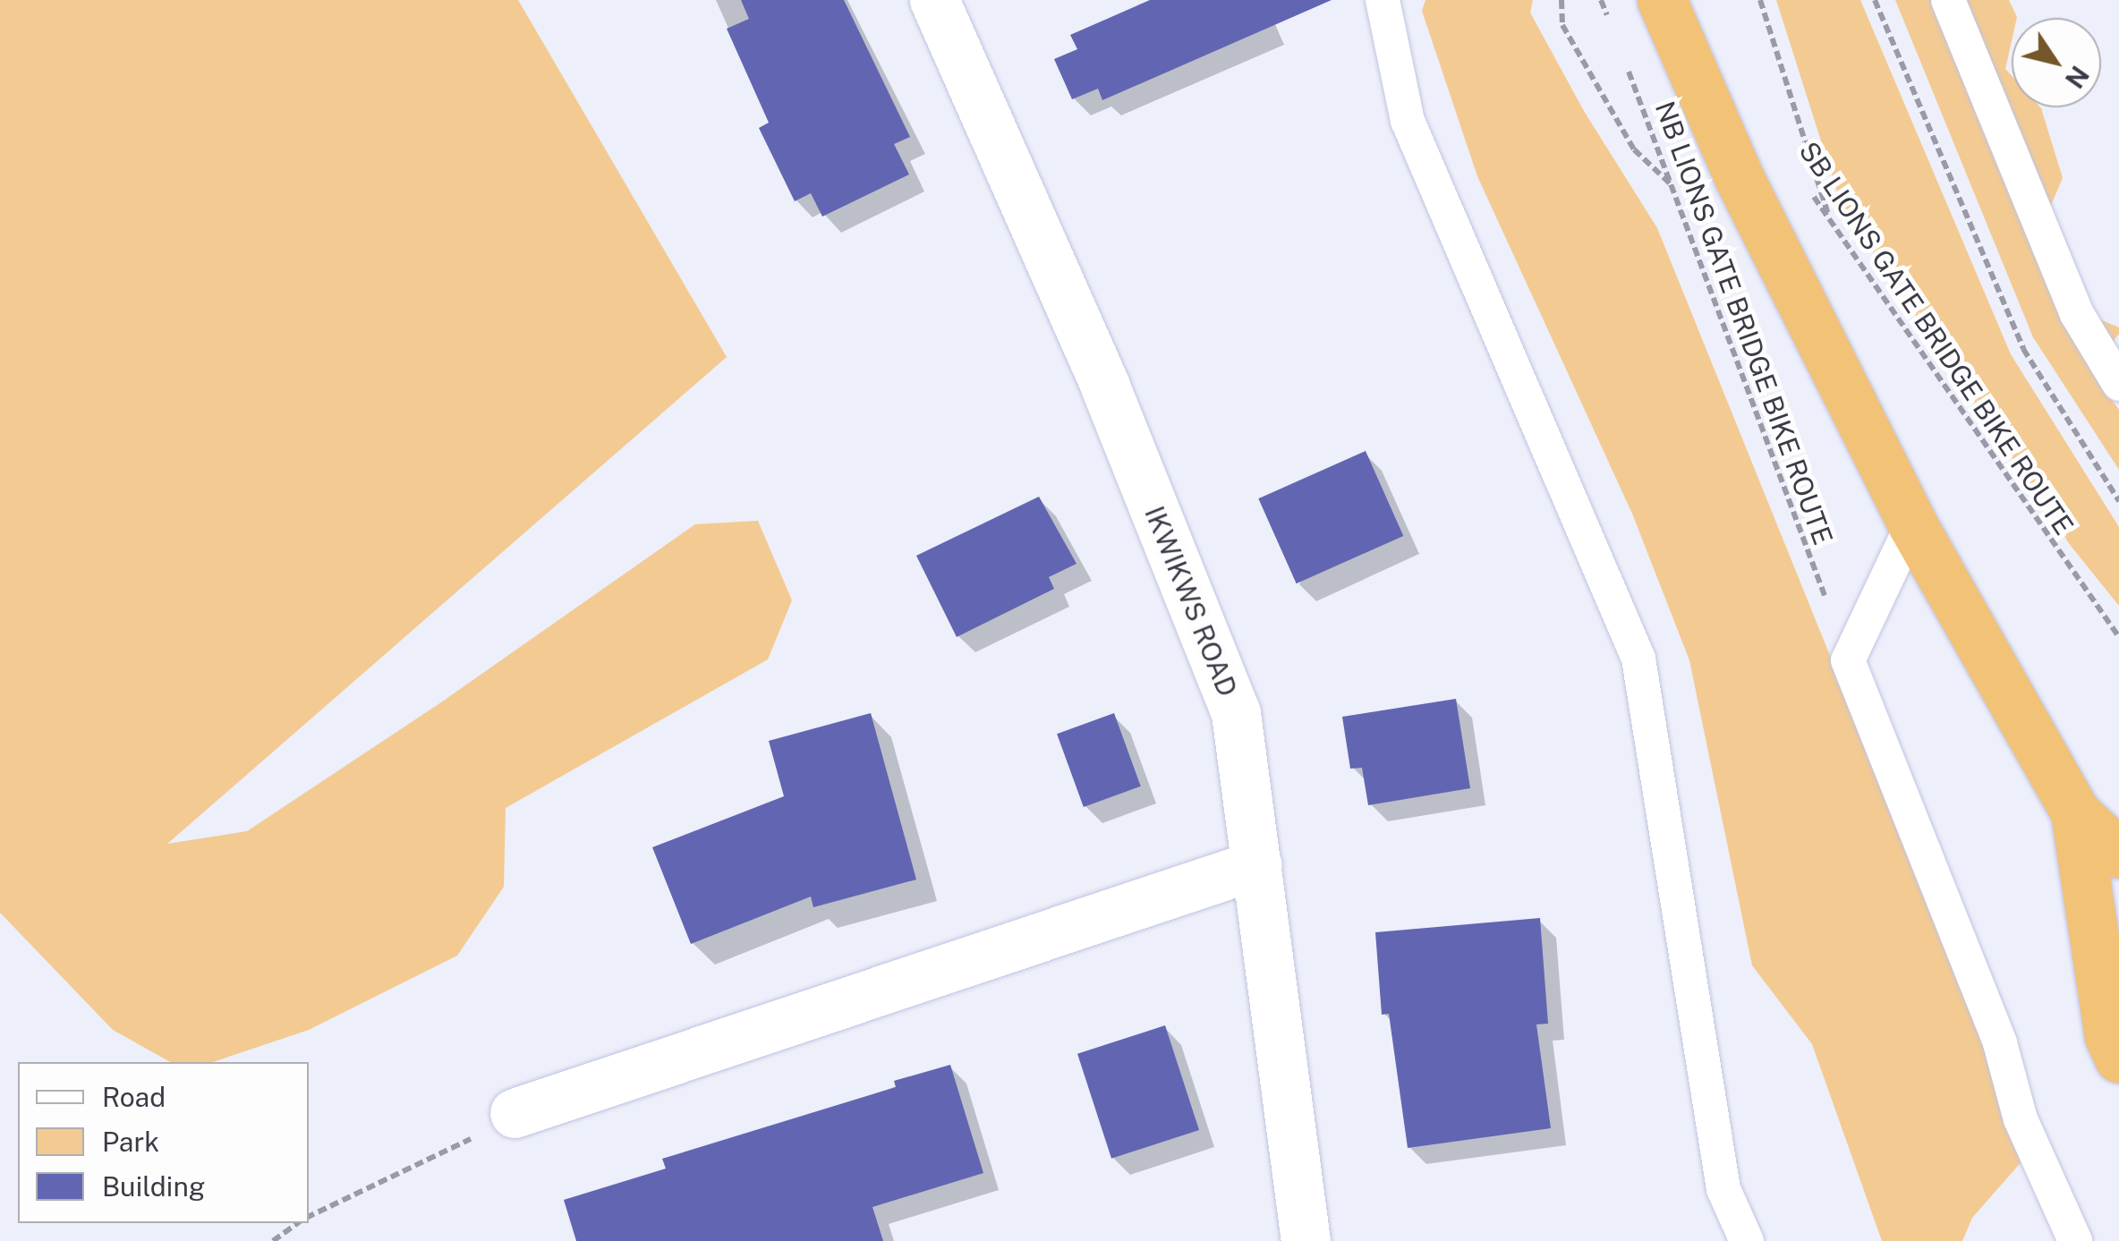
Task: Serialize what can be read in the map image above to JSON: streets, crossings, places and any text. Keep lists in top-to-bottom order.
{
  "streets": {
    "street": ["IKWIKWS ROAD"],
    "path": ["NB LIONS GATE BRIDGE BIKE ROUTE", "SB LIONS GATE BRIDGE BIKE ROUTE"]
  },
  "legend": ["Road", "Park", "Building"],
  "north": "bottom right"
}
